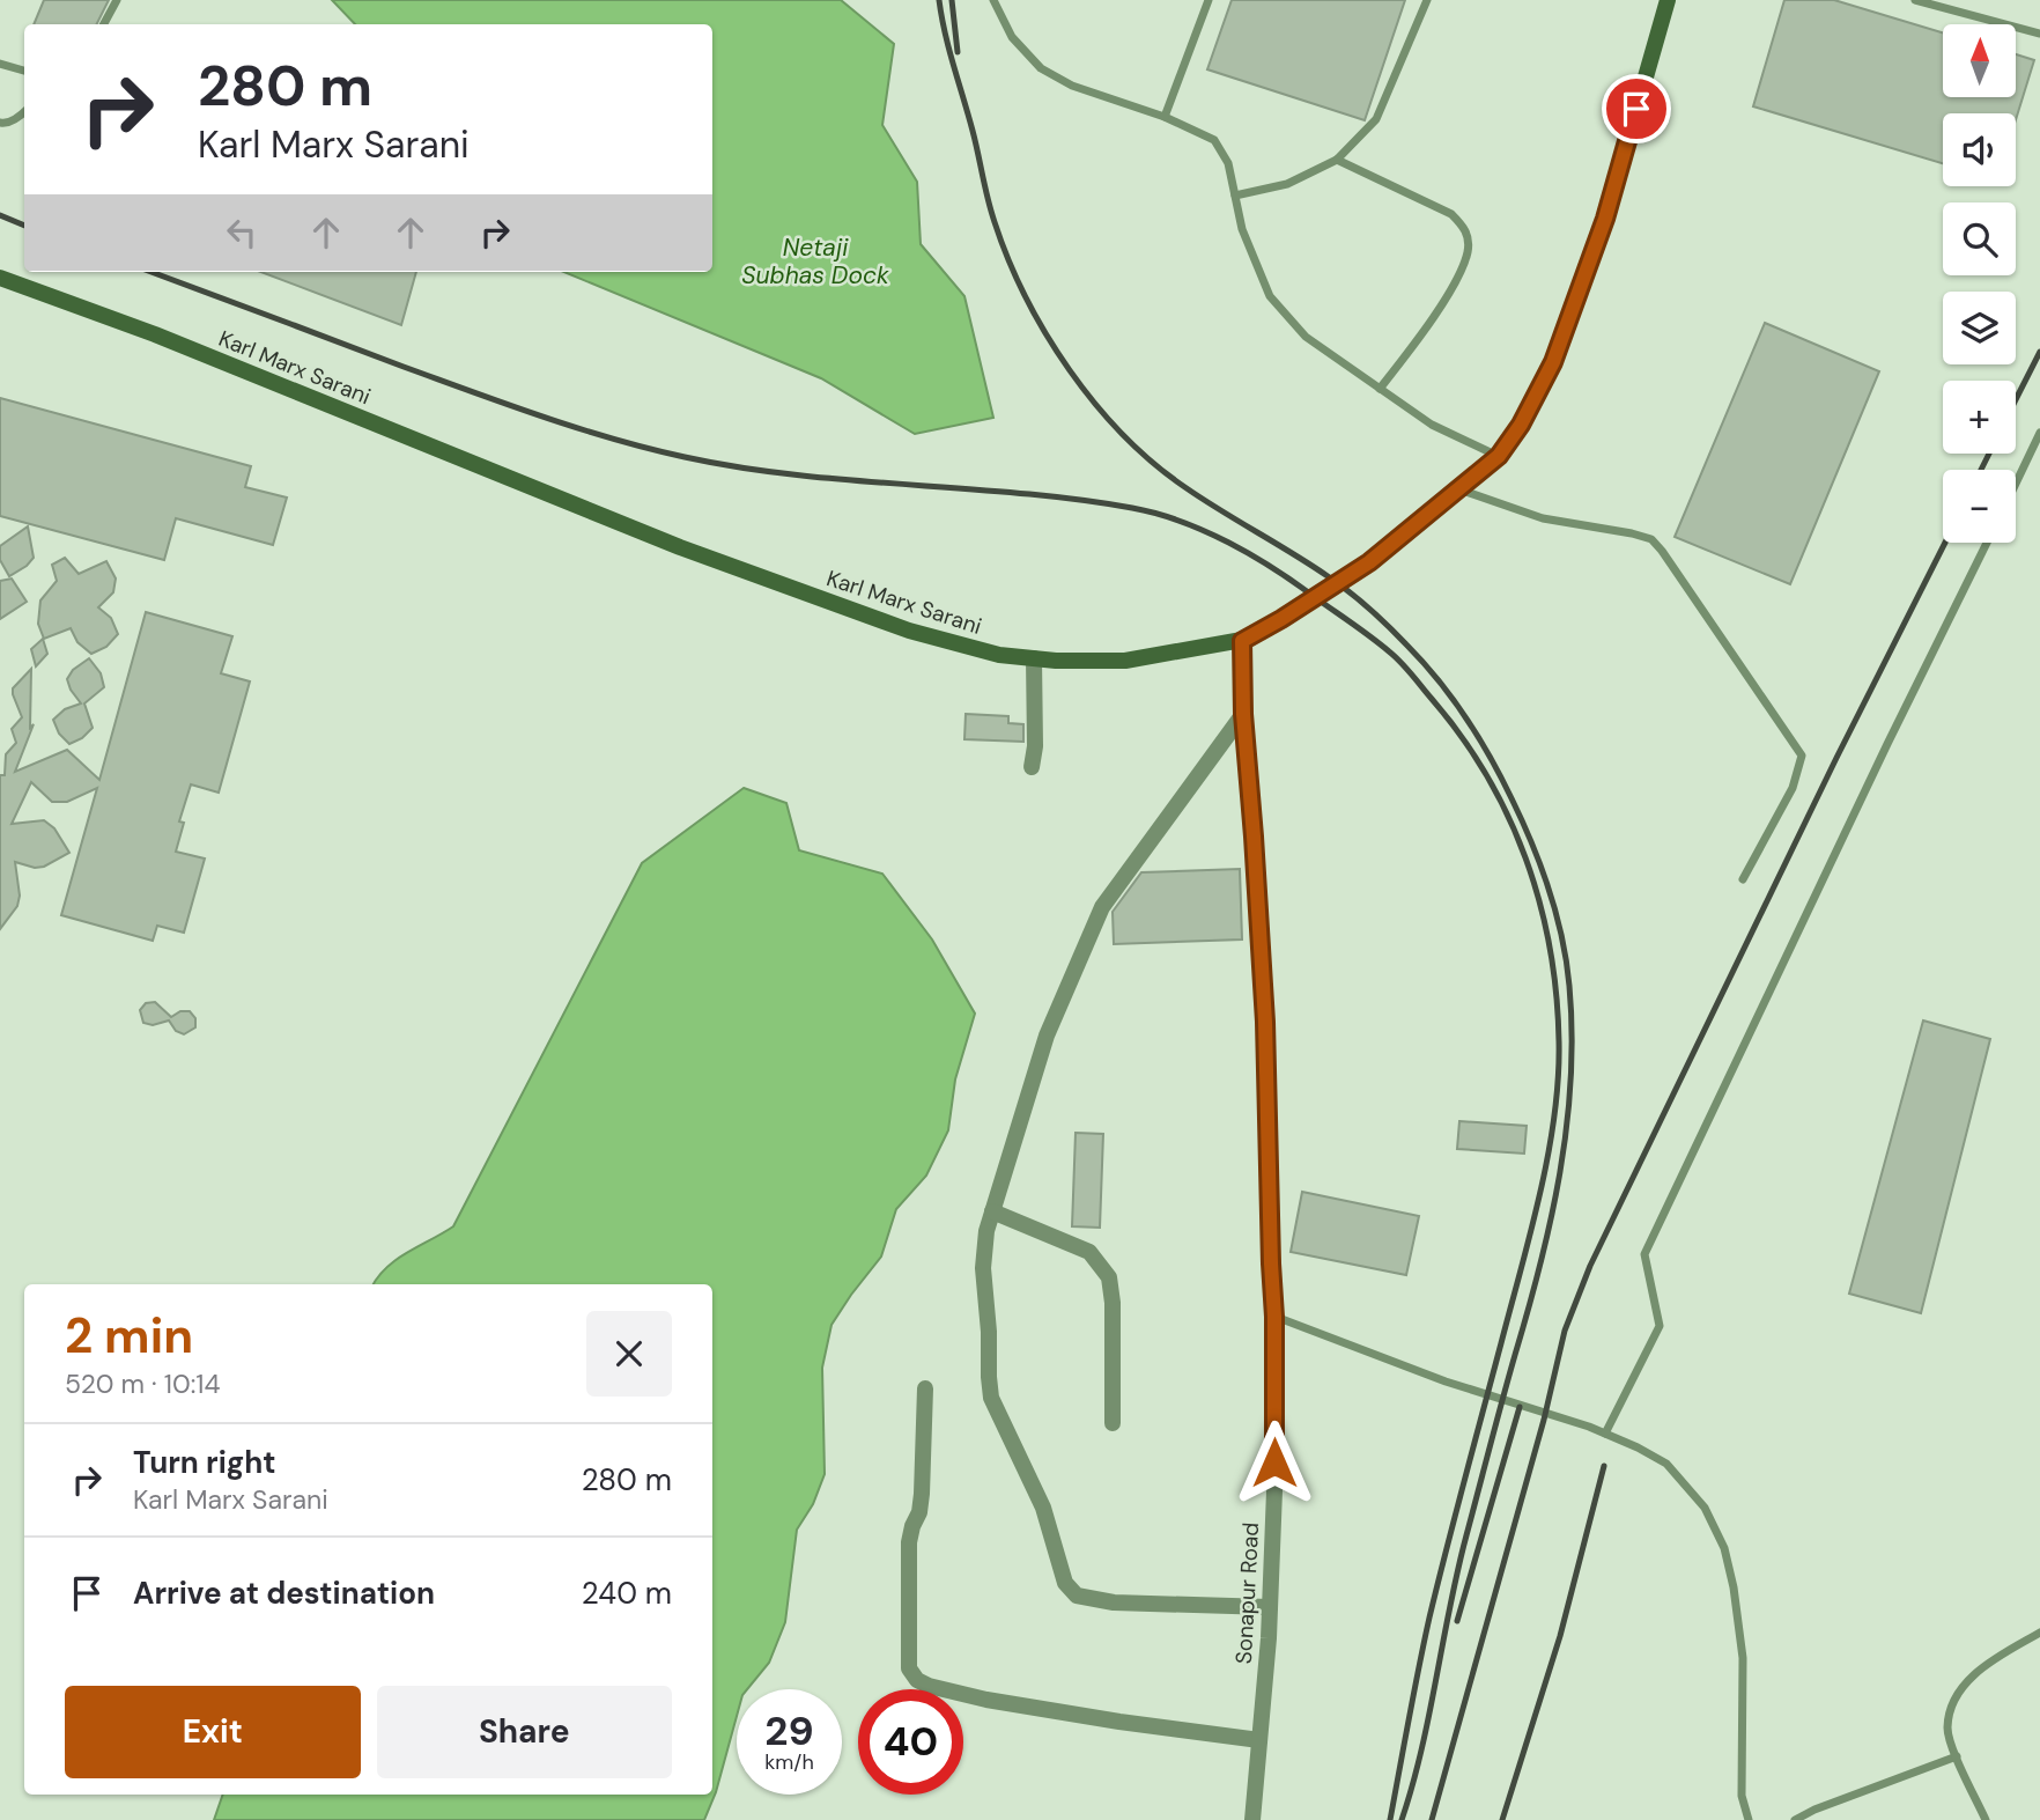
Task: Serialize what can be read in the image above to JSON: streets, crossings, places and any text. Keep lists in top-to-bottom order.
{
  "streets": {
    "main road": ["Karl Marx Sarani"],
    "street": ["Sonapur Road"]
  },
  "crossings": [
    ["Karl Marx Sarani", "Sonapur Road"]
  ],
  "water": ["Netaji Subhas Dock"],
  "north": "top",
  "page": {
    "map_buttons": ["+", "−"],
    "turn": ["280 m", "Karl Marx Sarani"],
    "heading": ["2 min", "520 m · 10:14"],
    "list": [
      {
        "name": "Turn right",
        "note": "Karl Marx Sarani",
        "value": "280 m"
      },
      {
        "name": "Arrive at destination",
        "value": "240 m"
      }
    ],
    "buttons": ["Exit", "Share"],
    "speed": "29 km/h",
    "limit": "40"
  }
}
